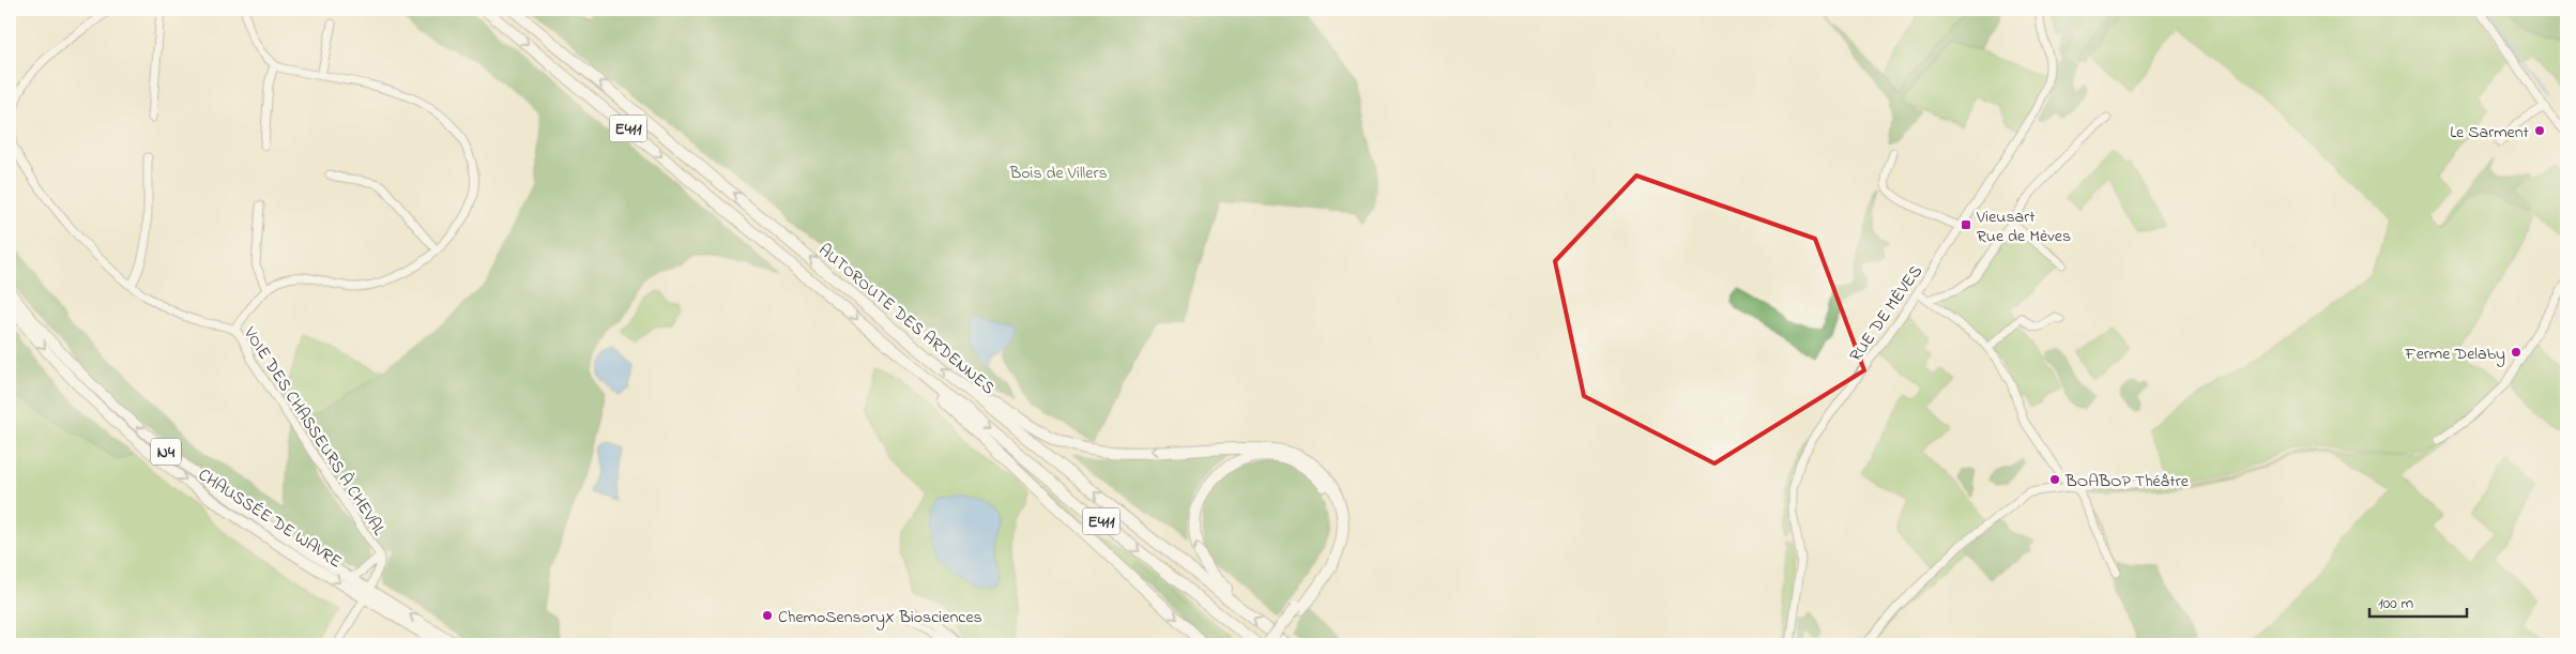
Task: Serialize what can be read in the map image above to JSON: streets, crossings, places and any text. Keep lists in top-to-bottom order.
{
  "streets": {
    "highway": ["E411", "AUTOROUTE DES ARDENNES"],
    "main road": ["N4", "CHAUSSÉE DE WAVRE"],
    "street": ["RUE DE MÈVES", "VOIE DES CHASSEURS À CHEVAL"]
  },
  "crossings": [
    ["VOIE DES CHASSEURS À CHEVAL", "N4"],
    ["VOIE DES CHASSEURS À CHEVAL", "CHAUSSÉE DE WAVRE"],
    ["N4", "CHAUSSÉE DE WAVRE"]
  ],
  "parks": ["Bois de Villers"],
  "places": {
    "other": [
      "Le Sarment",
      "Ferme Delaby",
      "BOABOP Théâtre",
      "ChemoSensoryX Biosciences"
    ],
    "transit": ["Vieusart Rue de Mèves"]
  },
  "scale_bar": "100 m"
}
